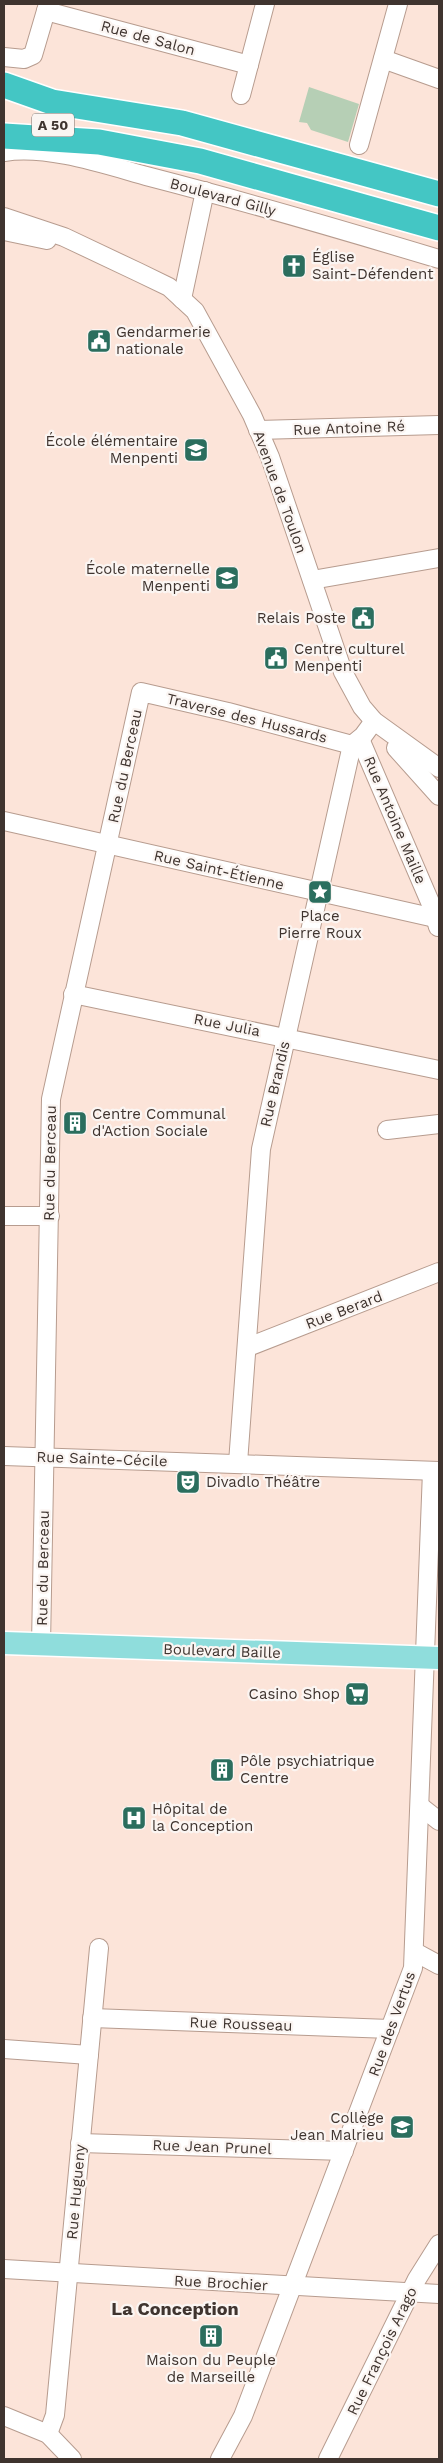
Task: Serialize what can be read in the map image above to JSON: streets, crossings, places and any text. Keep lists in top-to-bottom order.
{
  "streets": {
    "highway": ["A 50"],
    "main road": ["Boulevard Baille"],
    "street": [
      "Rue de Salon",
      "Boulevard Gilly",
      "Rue Antoine Ré",
      "Avenue de Toulon",
      "Traverse des Hussards",
      "Rue du Berceau",
      "Rue Antoine Maille",
      "Rue Saint-Étienne",
      "Rue Julia",
      "Rue Brandis",
      "Rue Berard",
      "Rue Sainte-Cécile",
      "Rue Rousseau",
      "Rue des Vertus",
      "Rue Jean Prunel",
      "Rue Hugueny",
      "Rue Brochier",
      "Rue François Arago"
    ]
  },
  "crossings": [
    ["A 50", "Boulevard Gilly"],
    ["Rue Antoine Ré", "Avenue de Toulon"],
    ["Avenue de Toulon", "Rue Brandis"],
    ["Traverse des Hussards", "Rue du Berceau"],
    ["Traverse des Hussards", "Rue Antoine Maille"],
    ["Traverse des Hussards", "Rue Brandis"],
    ["Rue du Berceau", "Rue Saint-Étienne"],
    ["Rue du Berceau", "Rue Julia"],
    ["Rue du Berceau", "Rue Sainte-Cécile"],
    ["Rue du Berceau", "Boulevard Baille"],
    ["Rue Antoine Maille", "Rue Saint-Étienne"],
    ["Rue Antoine Maille", "Rue Brandis"],
    ["Rue Saint-Étienne", "Rue Brandis"],
    ["Rue Julia", "Rue Brandis"],
    ["Rue Brandis", "Rue Berard"],
    ["Rue Brandis", "Rue Sainte-Cécile"],
    ["Rue Sainte-Cécile", "Rue des Vertus"],
    ["Boulevard Baille", "Rue des Vertus"],
    ["Rue Rousseau", "Rue des Vertus"],
    ["Rue Rousseau", "Rue Hugueny"],
    ["Rue des Vertus", "Rue Jean Prunel"],
    ["Rue des Vertus", "Rue Brochier"],
    ["Rue Jean Prunel", "Rue Hugueny"],
    ["Rue Hugueny", "Rue Brochier"],
    ["Rue Brochier", "Rue François Arago"]
  ],
  "districts": ["La Conception"],
  "places": {
    "church": ["Église Saint-Défendent"],
    "public building": ["Gendarmerie nationale", "Relais Poste", "Centre culturel Menpenti"],
    "school or university": ["École élémentaire Menpenti", "École maternelle Menpenti", "Collège Jean Malrieu"],
    "place": ["Place Pierre Roux"],
    "building": ["Centre Communal d'Action Sociale", "Pôle psychiatrique Centre", "Maison du Peuple de Marseille"],
    "theatre": ["Divadlo Théâtre"],
    "supermarket": ["Casino Shop"],
    "hospital": ["Hôpital de la Conception"]
  }
}
